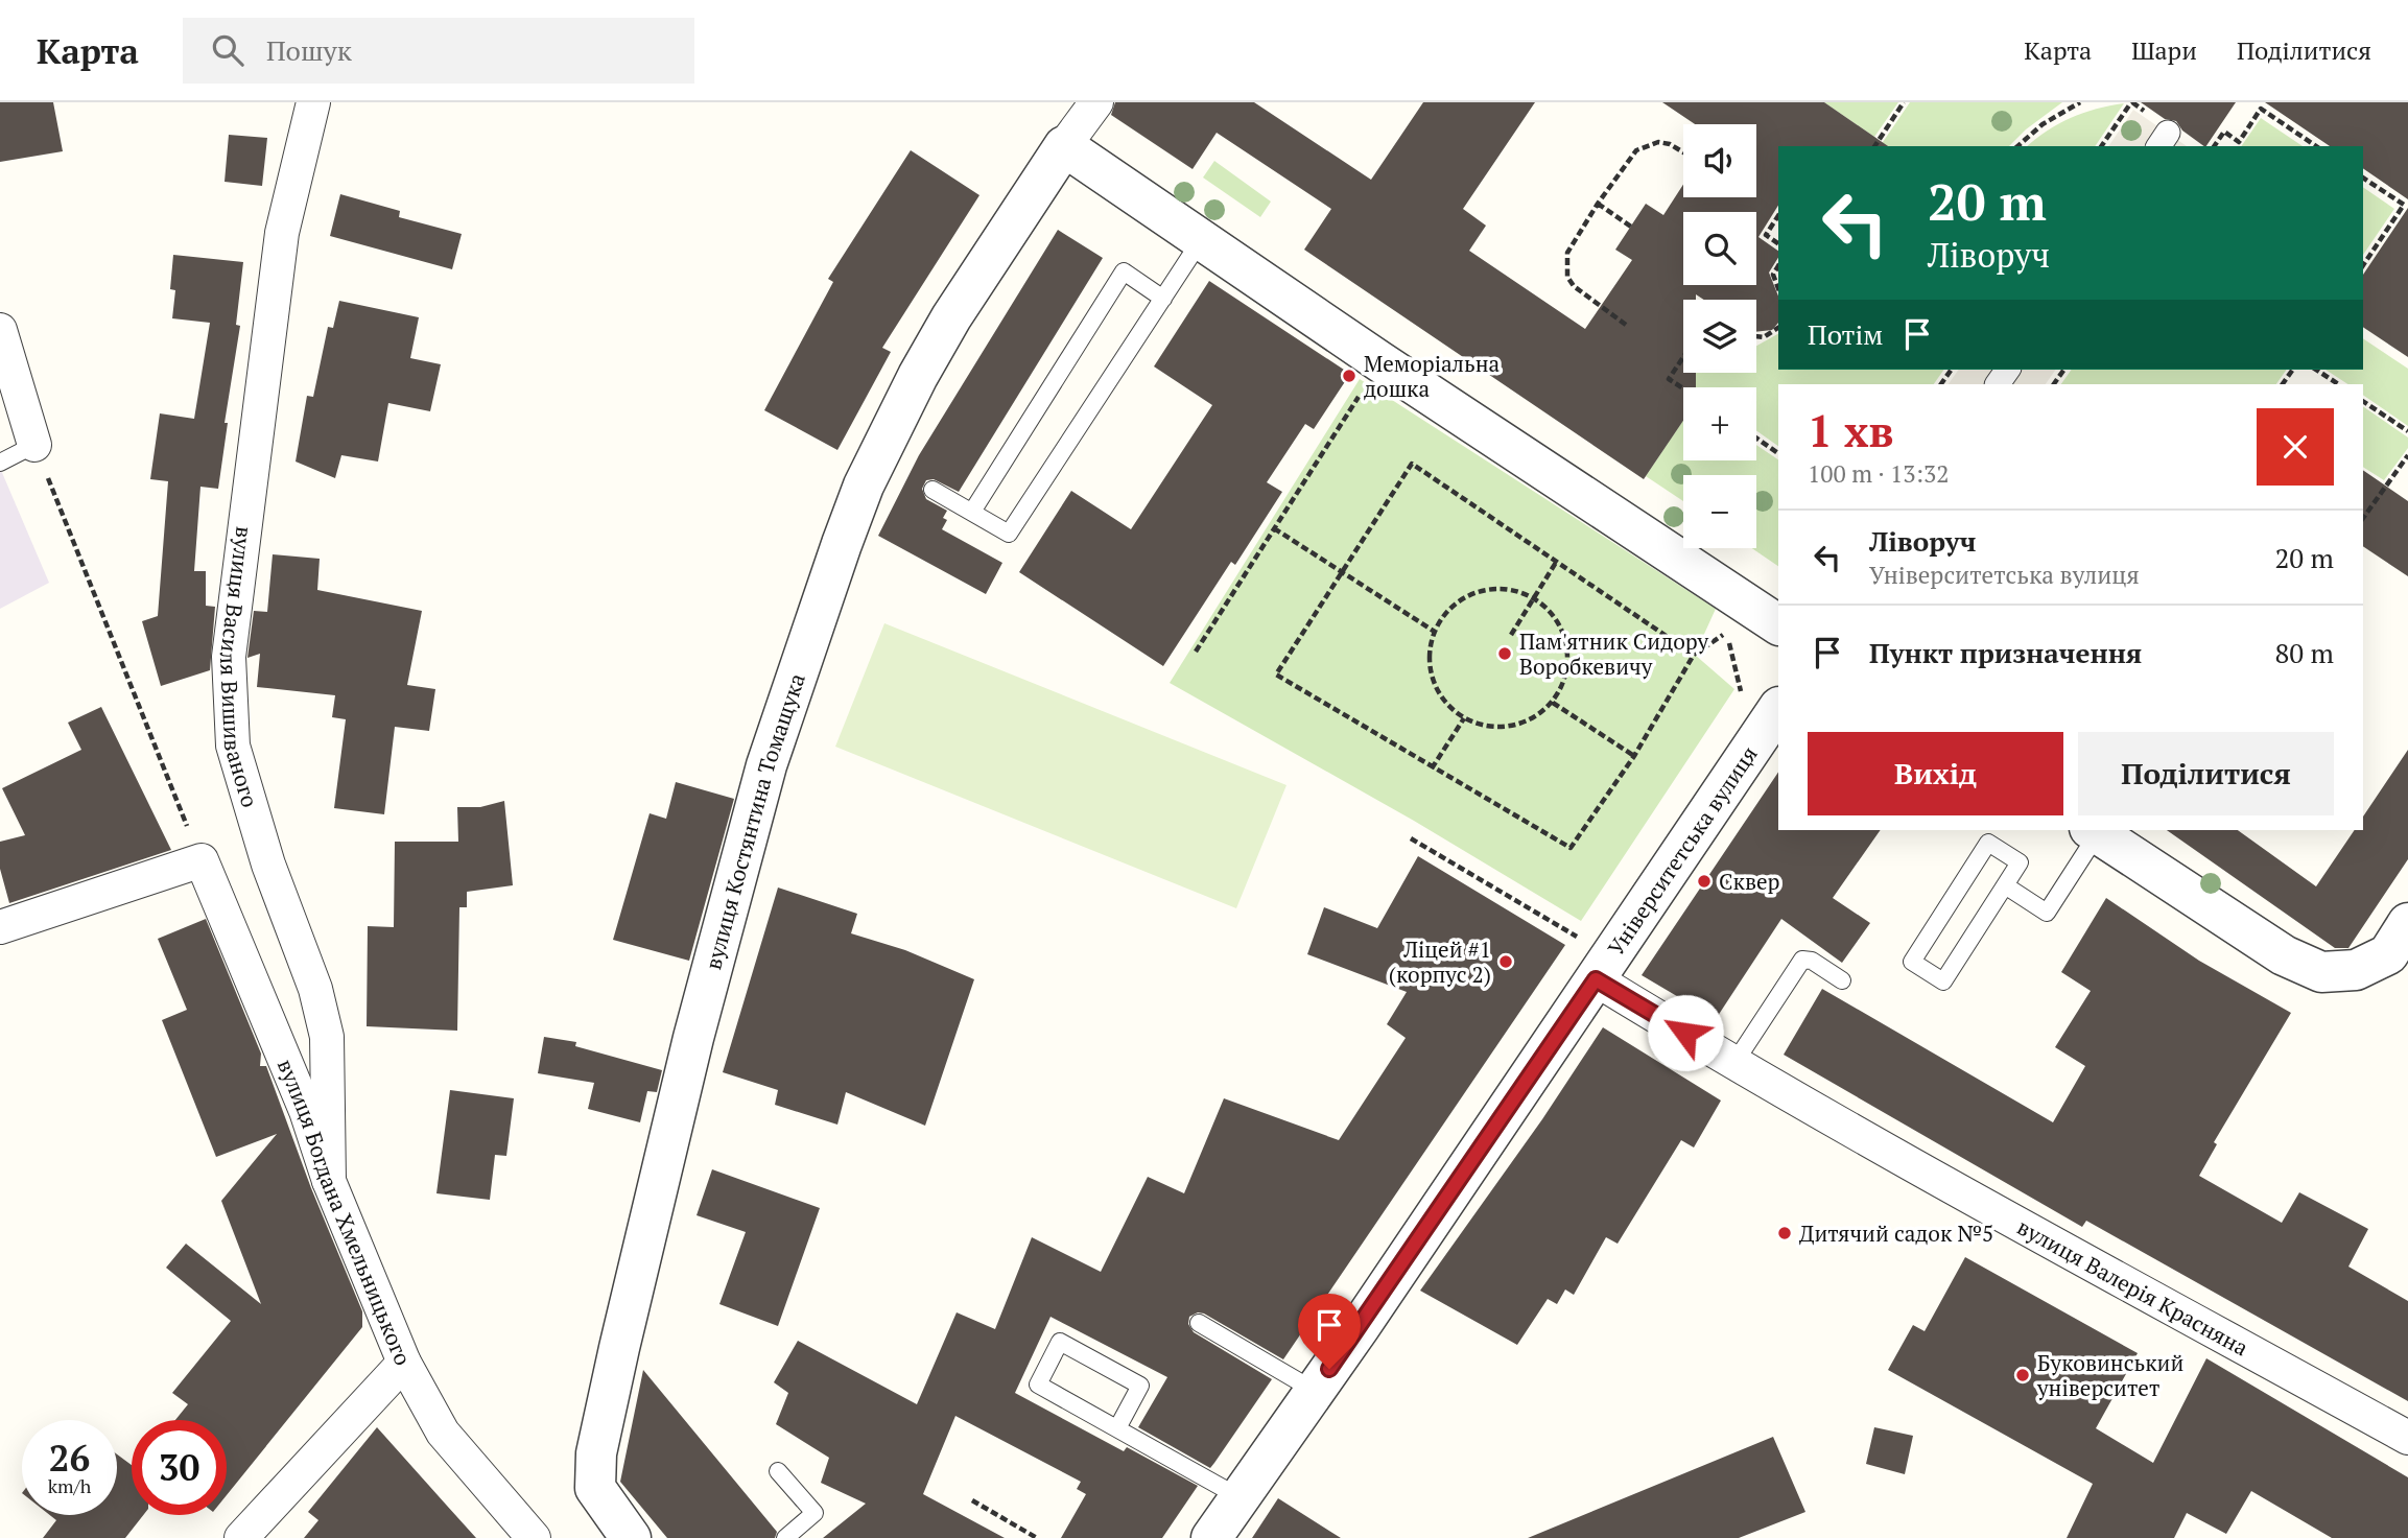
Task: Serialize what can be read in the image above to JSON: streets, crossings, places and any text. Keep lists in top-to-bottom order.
{
  "streets": {
    "street": [
      "вулиця Василя Вишиваного",
      "вулиця Костянтина Томащука",
      "Університетська вулиця",
      "вулиця Богдана Хмельницького",
      "вулиця Валерія Красняна"
    ]
  },
  "crossings": [
    ["вулиця Василя Вишиваного", "вулиця Богдана Хмельницького"],
    ["Університетська вулиця", "вулиця Валерія Красняна"]
  ],
  "places": [
    "Меморіальна дошка",
    "Пам'ятник Сидору Воробкевичу",
    "Сквер",
    "Ліцей #1 (корпус 2)",
    "Дитячий садок №5",
    "Буковинський університет"
  ],
  "page": {
    "header": "Карта",
    "search": "Пошук",
    "nav": ["Карта", "Шари", "Поділитися"],
    "map_buttons": ["+", "−"],
    "turn": ["20 m", "Ліворуч"],
    "then": "Потім",
    "heading": ["1 хв", "100 m · 13:32"],
    "list": [
      {
        "name": "Ліворуч",
        "note": "Університетська вулиця",
        "value": "20 m"
      },
      {
        "name": "Пункт призначення",
        "value": "80 m"
      }
    ],
    "buttons": ["Вихід", "Поділитися"],
    "speed": "26 km/h",
    "limit": "30"
  }
}
